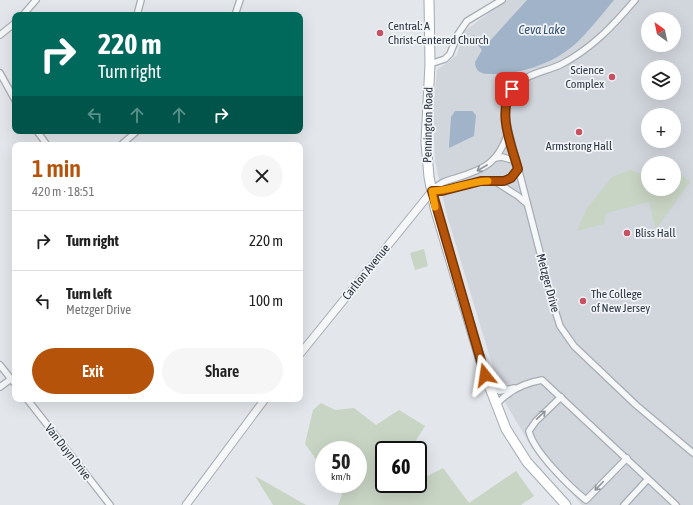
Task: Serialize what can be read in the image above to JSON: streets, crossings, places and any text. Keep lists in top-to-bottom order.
{
  "streets": {
    "main road": ["Pennington Road"],
    "street": ["Carlton Avenue", "Metzger Drive", "Van Duyn Drive"]
  },
  "crossings": [
    ["Pennington Road", "Carlton Avenue"]
  ],
  "water": ["Ceva Lake"],
  "places": [
    "Central: A Christ-Centered Church",
    "Science Complex",
    "Armstrong Hall",
    "Bliss Hall",
    "The College of New Jersey"
  ],
  "north": "top left",
  "page": {
    "map_buttons": ["+", "−"],
    "turn": ["220 m", "Turn right"],
    "heading": ["1 min", "420 m · 18:51"],
    "list": [
      {
        "name": "Turn right",
        "value": "220 m"
      },
      {
        "name": "Turn left",
        "note": "Metzger Drive",
        "value": "100 m"
      }
    ],
    "buttons": ["Exit", "Share"],
    "speed": "50 km/h",
    "limit": "60"
  }
}
